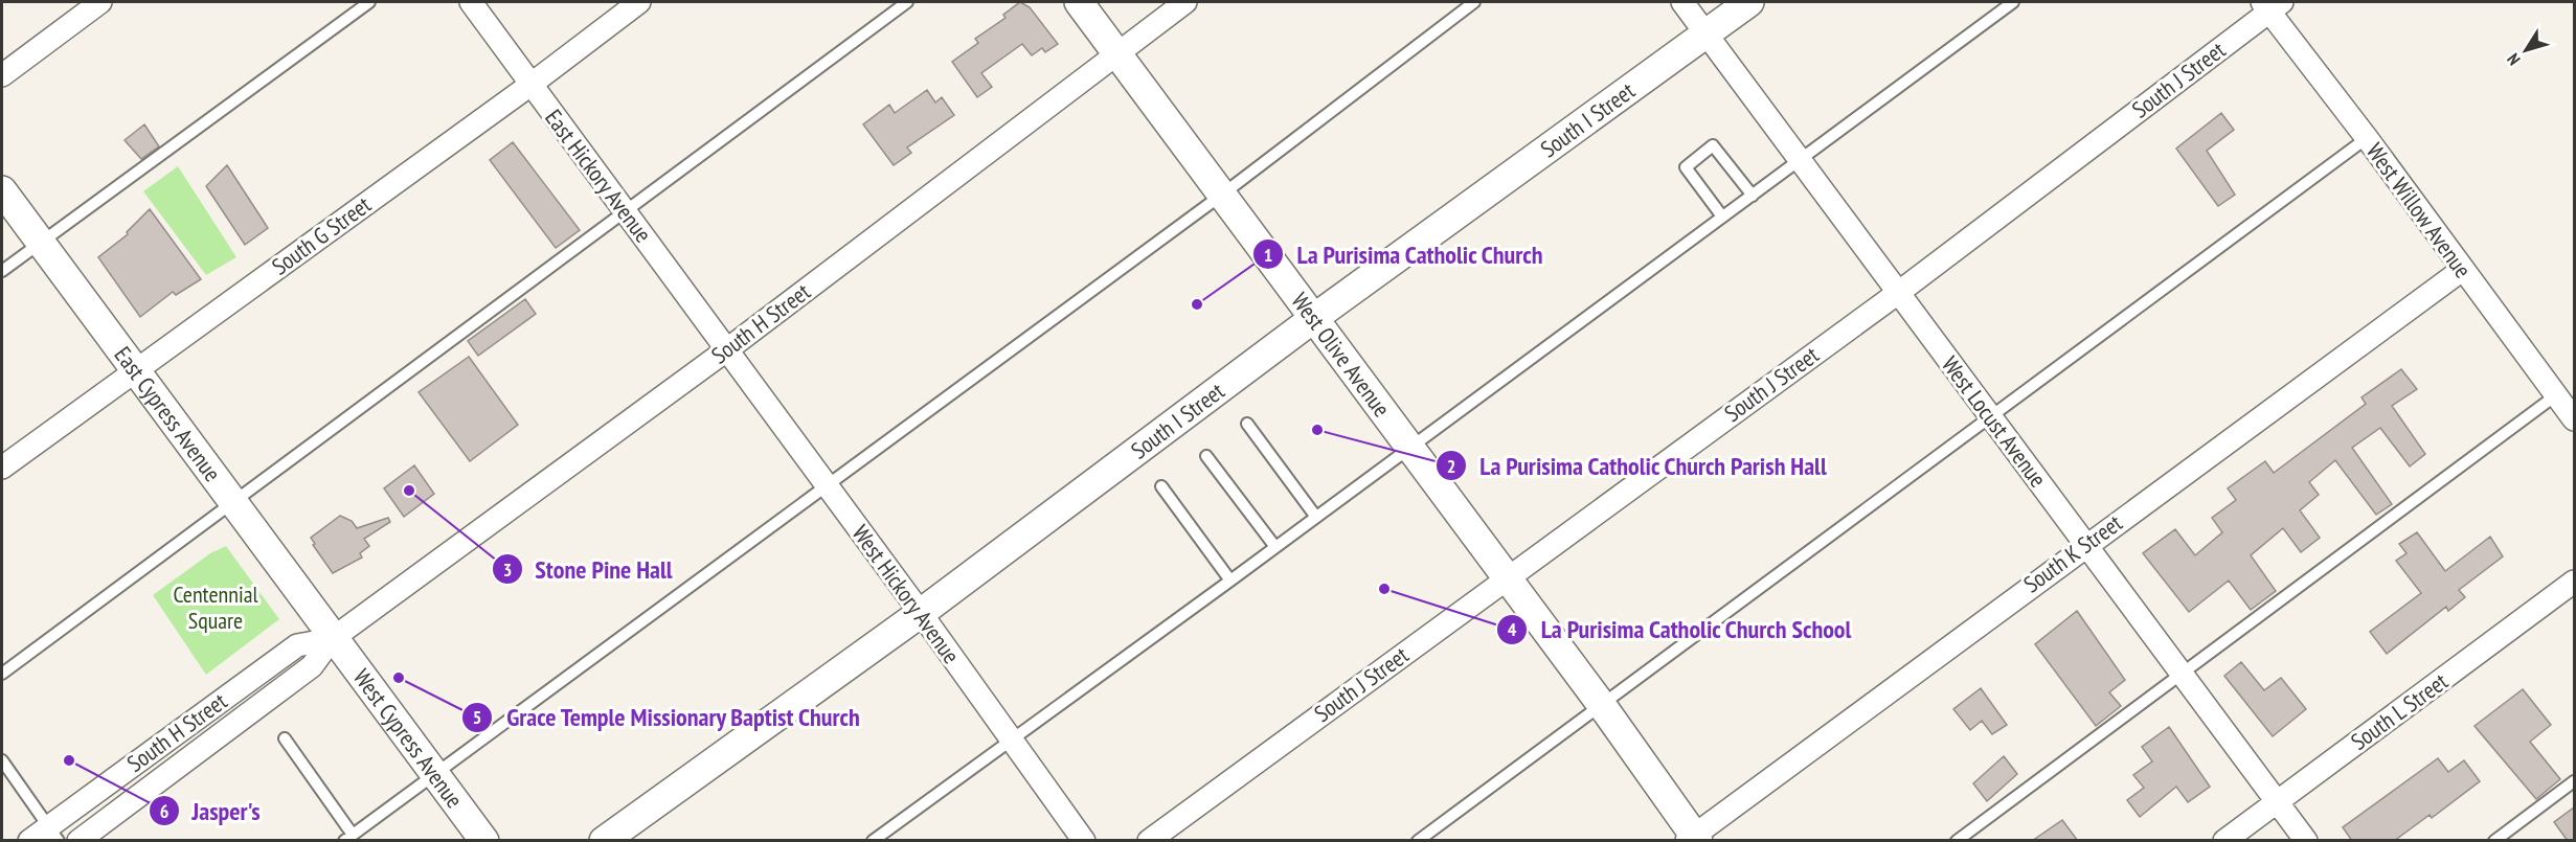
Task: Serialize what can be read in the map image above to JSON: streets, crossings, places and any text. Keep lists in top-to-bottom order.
{
  "streets": {
    "street": [
      "South J Street",
      "South I Street",
      "East Hickory Avenue",
      "West Willow Avenue",
      "South G Street",
      "South H Street",
      "West Olive Avenue",
      "East Cypress Avenue",
      "West Locust Avenue",
      "South K Street",
      "West Hickory Avenue",
      "South L Street",
      "West Cypress Avenue"
    ]
  },
  "crossings": [
    ["South J Street", "West Willow Avenue"],
    ["South J Street", "West Olive Avenue"],
    ["South J Street", "West Locust Avenue"],
    ["South I Street", "West Olive Avenue"],
    ["South I Street", "West Locust Avenue"],
    ["South I Street", "West Hickory Avenue"],
    ["East Hickory Avenue", "South G Street"],
    ["East Hickory Avenue", "South H Street"],
    ["East Hickory Avenue", "West Hickory Avenue"],
    ["West Willow Avenue", "South K Street"],
    ["South G Street", "East Cypress Avenue"],
    ["South H Street", "West Olive Avenue"],
    ["South H Street", "East Cypress Avenue"],
    ["South H Street", "West Hickory Avenue"],
    ["South H Street", "West Cypress Avenue"],
    ["West Olive Avenue", "South K Street"],
    ["East Cypress Avenue", "West Cypress Avenue"],
    ["West Locust Avenue", "South K Street"],
    ["West Locust Avenue", "South L Street"]
  ],
  "parks": ["Centennial Square"],
  "places": [
    "La Purisima Catholic Church",
    "La Purisima Catholic Church Parish Hall",
    "Stone Pine Hall",
    "La Purisima Catholic Church School",
    "Grace Temple Missionary Baptist Church",
    "Jasper's"
  ],
  "north": "bottom left"
}
